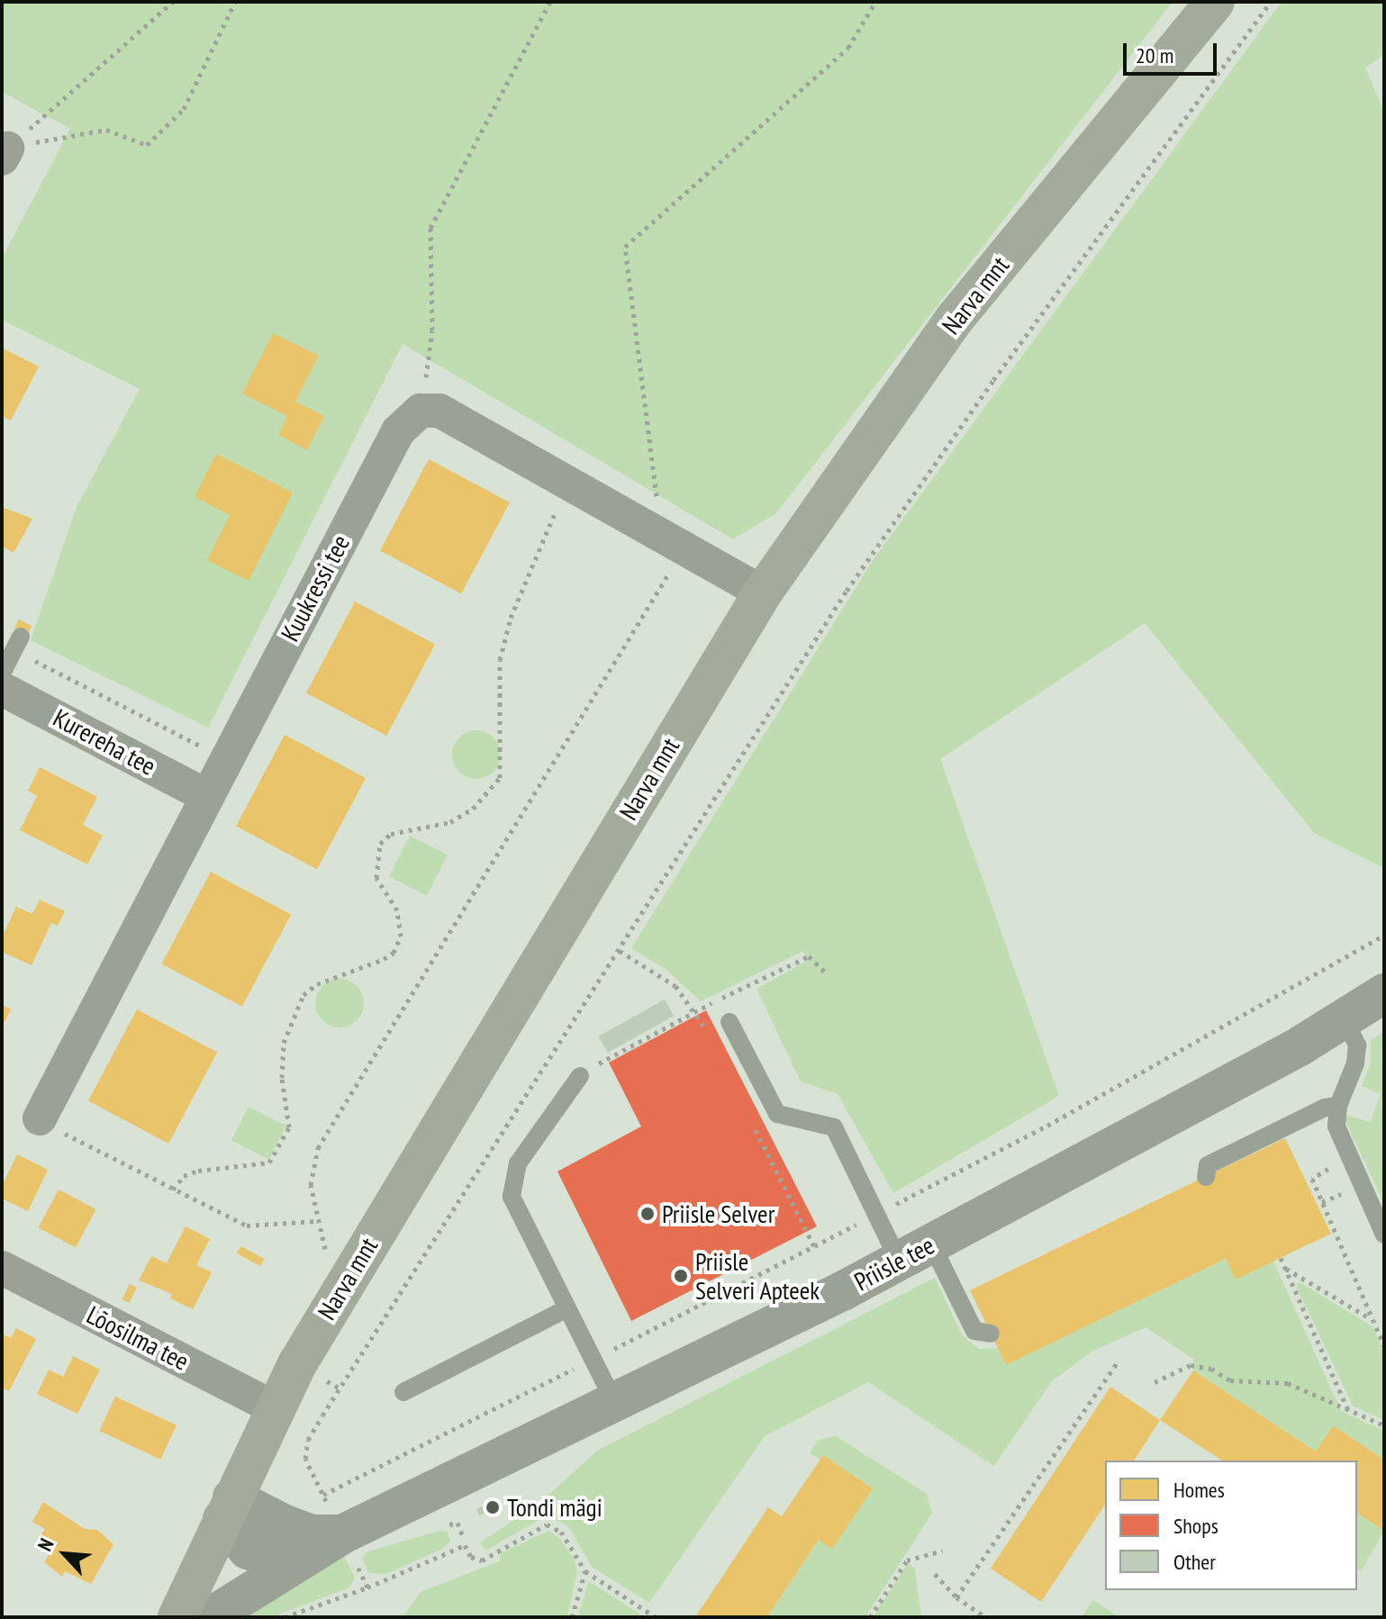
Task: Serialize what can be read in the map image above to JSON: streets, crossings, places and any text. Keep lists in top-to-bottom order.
{
  "streets": {
    "main road": ["Narva mnt"],
    "street": [
      "Kuukressi tee",
      "Kurereha tee",
      "Priisle tee",
      "Lõosilma tee"
    ]
  },
  "crossings": [
    ["Narva mnt", "Priisle tee"],
    ["Narva mnt", "Lõosilma tee"],
    ["Kuukressi tee", "Kurereha tee"]
  ],
  "places": ["Priisle Selver", "Priisle Selveri Apteek", "Tondi mägi"],
  "legend": ["Homes", "Shops", "Other"],
  "scale_bar": "20 m",
  "north": "top left"
}
